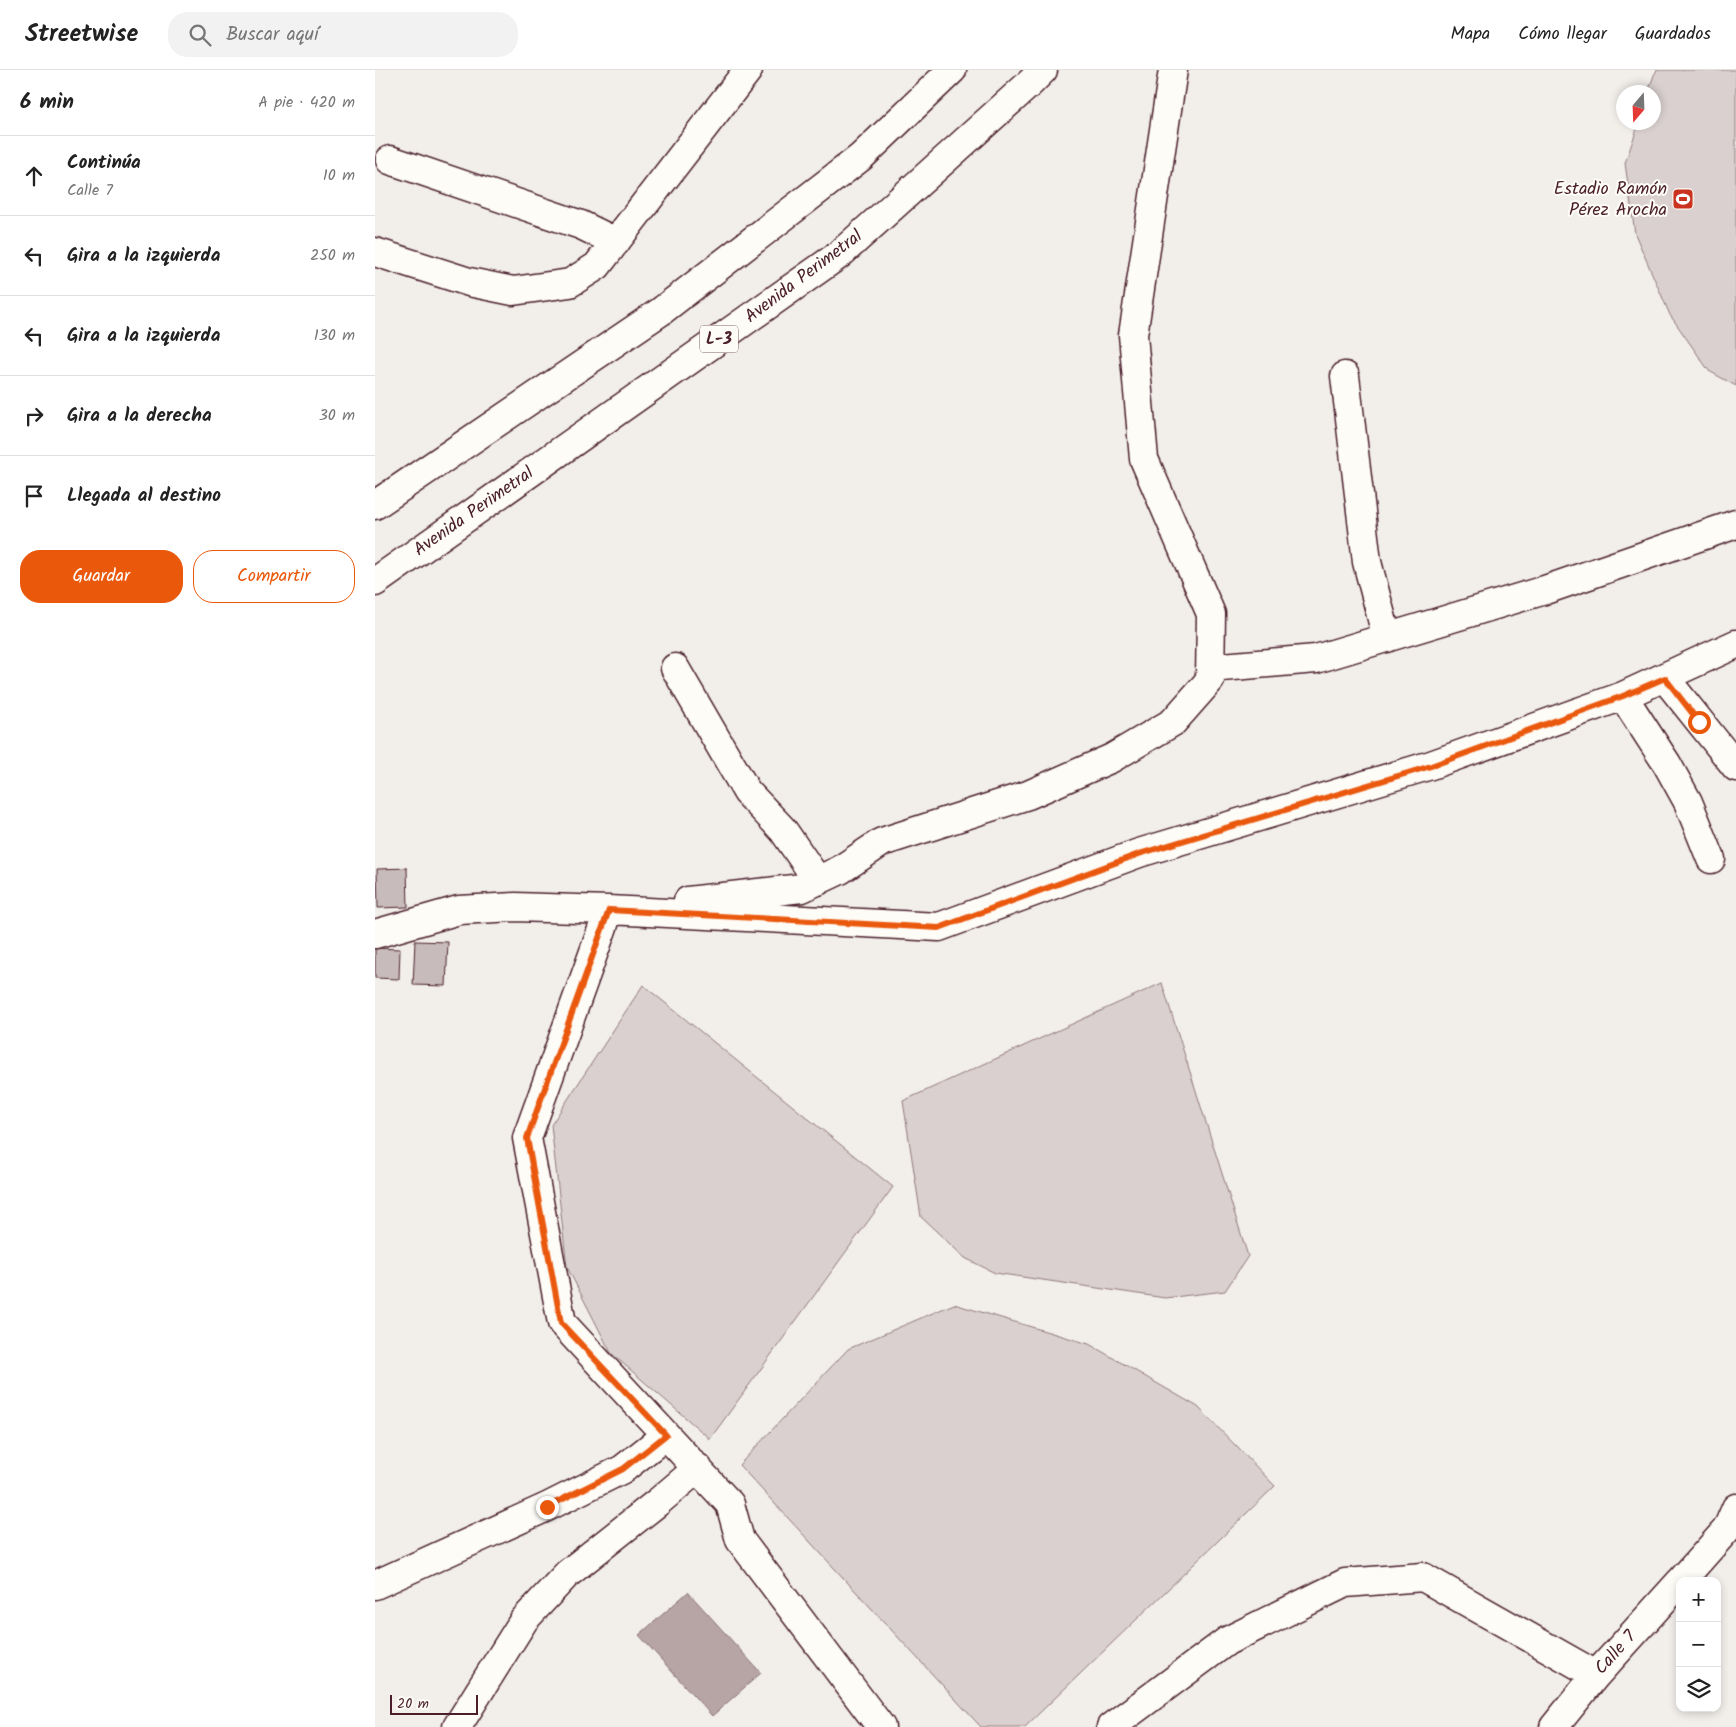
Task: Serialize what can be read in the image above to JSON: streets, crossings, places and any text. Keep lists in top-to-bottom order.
{
  "streets": {
    "main road": ["Avenida Perimetral", "L-3", "Calle 7"]
  },
  "places": {
    "sports": ["Estadio Ramón Pérez Arocha"]
  },
  "scale_bar": "20 m",
  "north": "bottom",
  "page": {
    "header": "Streetwise",
    "search": "Buscar aquí",
    "nav": ["Mapa", "Cómo llegar", "Guardados"],
    "heading": ["6 min", "A pie · 420 m"],
    "list": [
      ["Continúa", "Calle 7", "10 m"],
      ["Gira a la izquierda", "250 m"],
      ["Gira a la izquierda", "130 m"],
      ["Gira a la derecha", "30 m"],
      "Llegada al destino"
    ],
    "buttons": ["Guardar", "Compartir"],
    "map_buttons": ["+", "−"],
    "scale": "20 m"
  }
}
